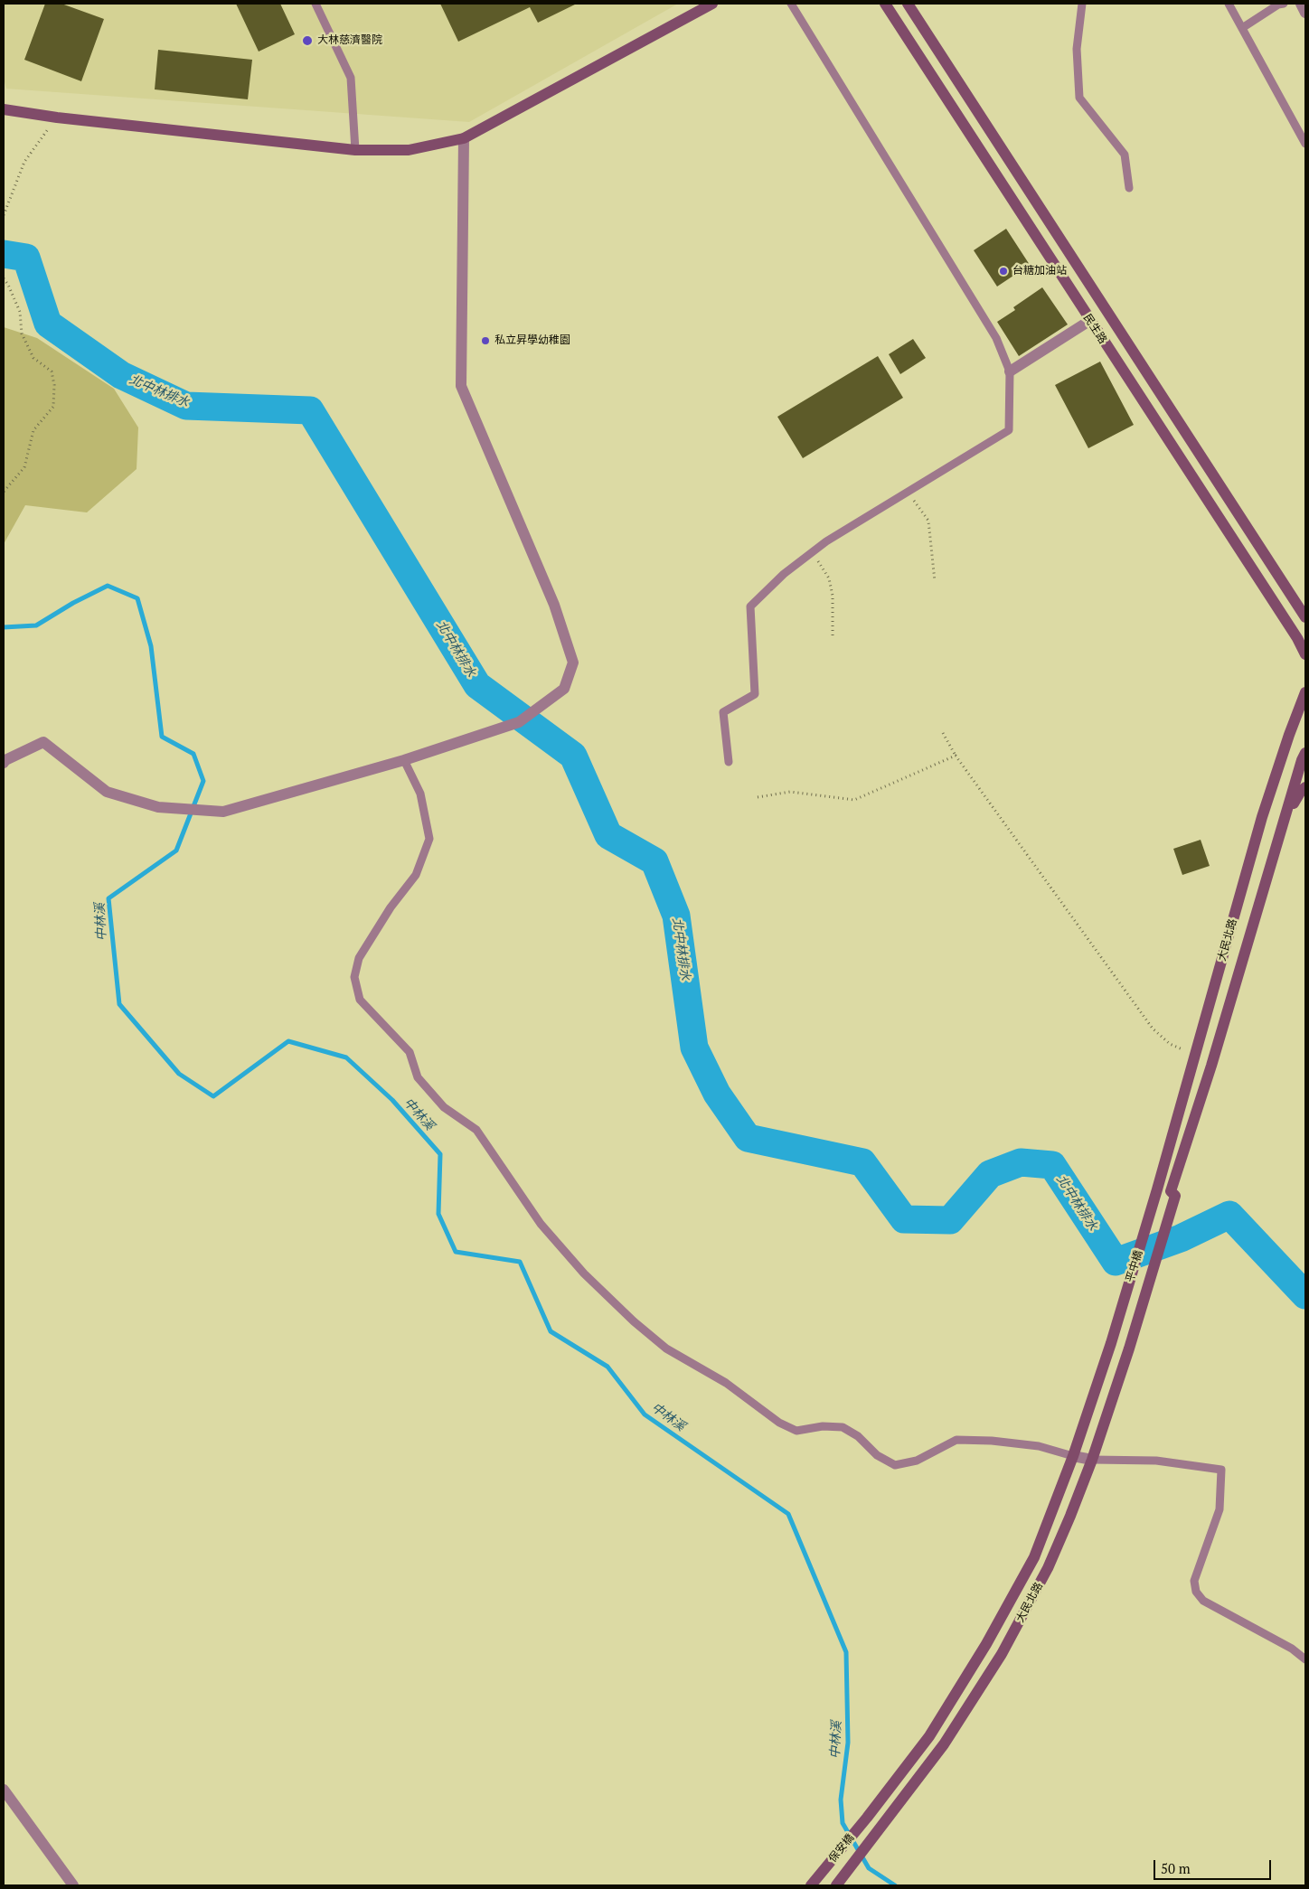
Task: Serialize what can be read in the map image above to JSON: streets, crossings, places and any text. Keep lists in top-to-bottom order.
{
  "streets": {
    "main road": [
      "民生路",
      "大民北路",
      "平中橋",
      "保安橋"
    ]
  },
  "crossings": [
    ["大民北路", "平中橋"],
    ["大民北路", "保安橋"]
  ],
  "water": ["北中林排水", "中林溪"],
  "places": ["大林慈濟醫院", "台糖加油站", "私立昇學幼稚園"],
  "scale_bar": "50 m"
}
